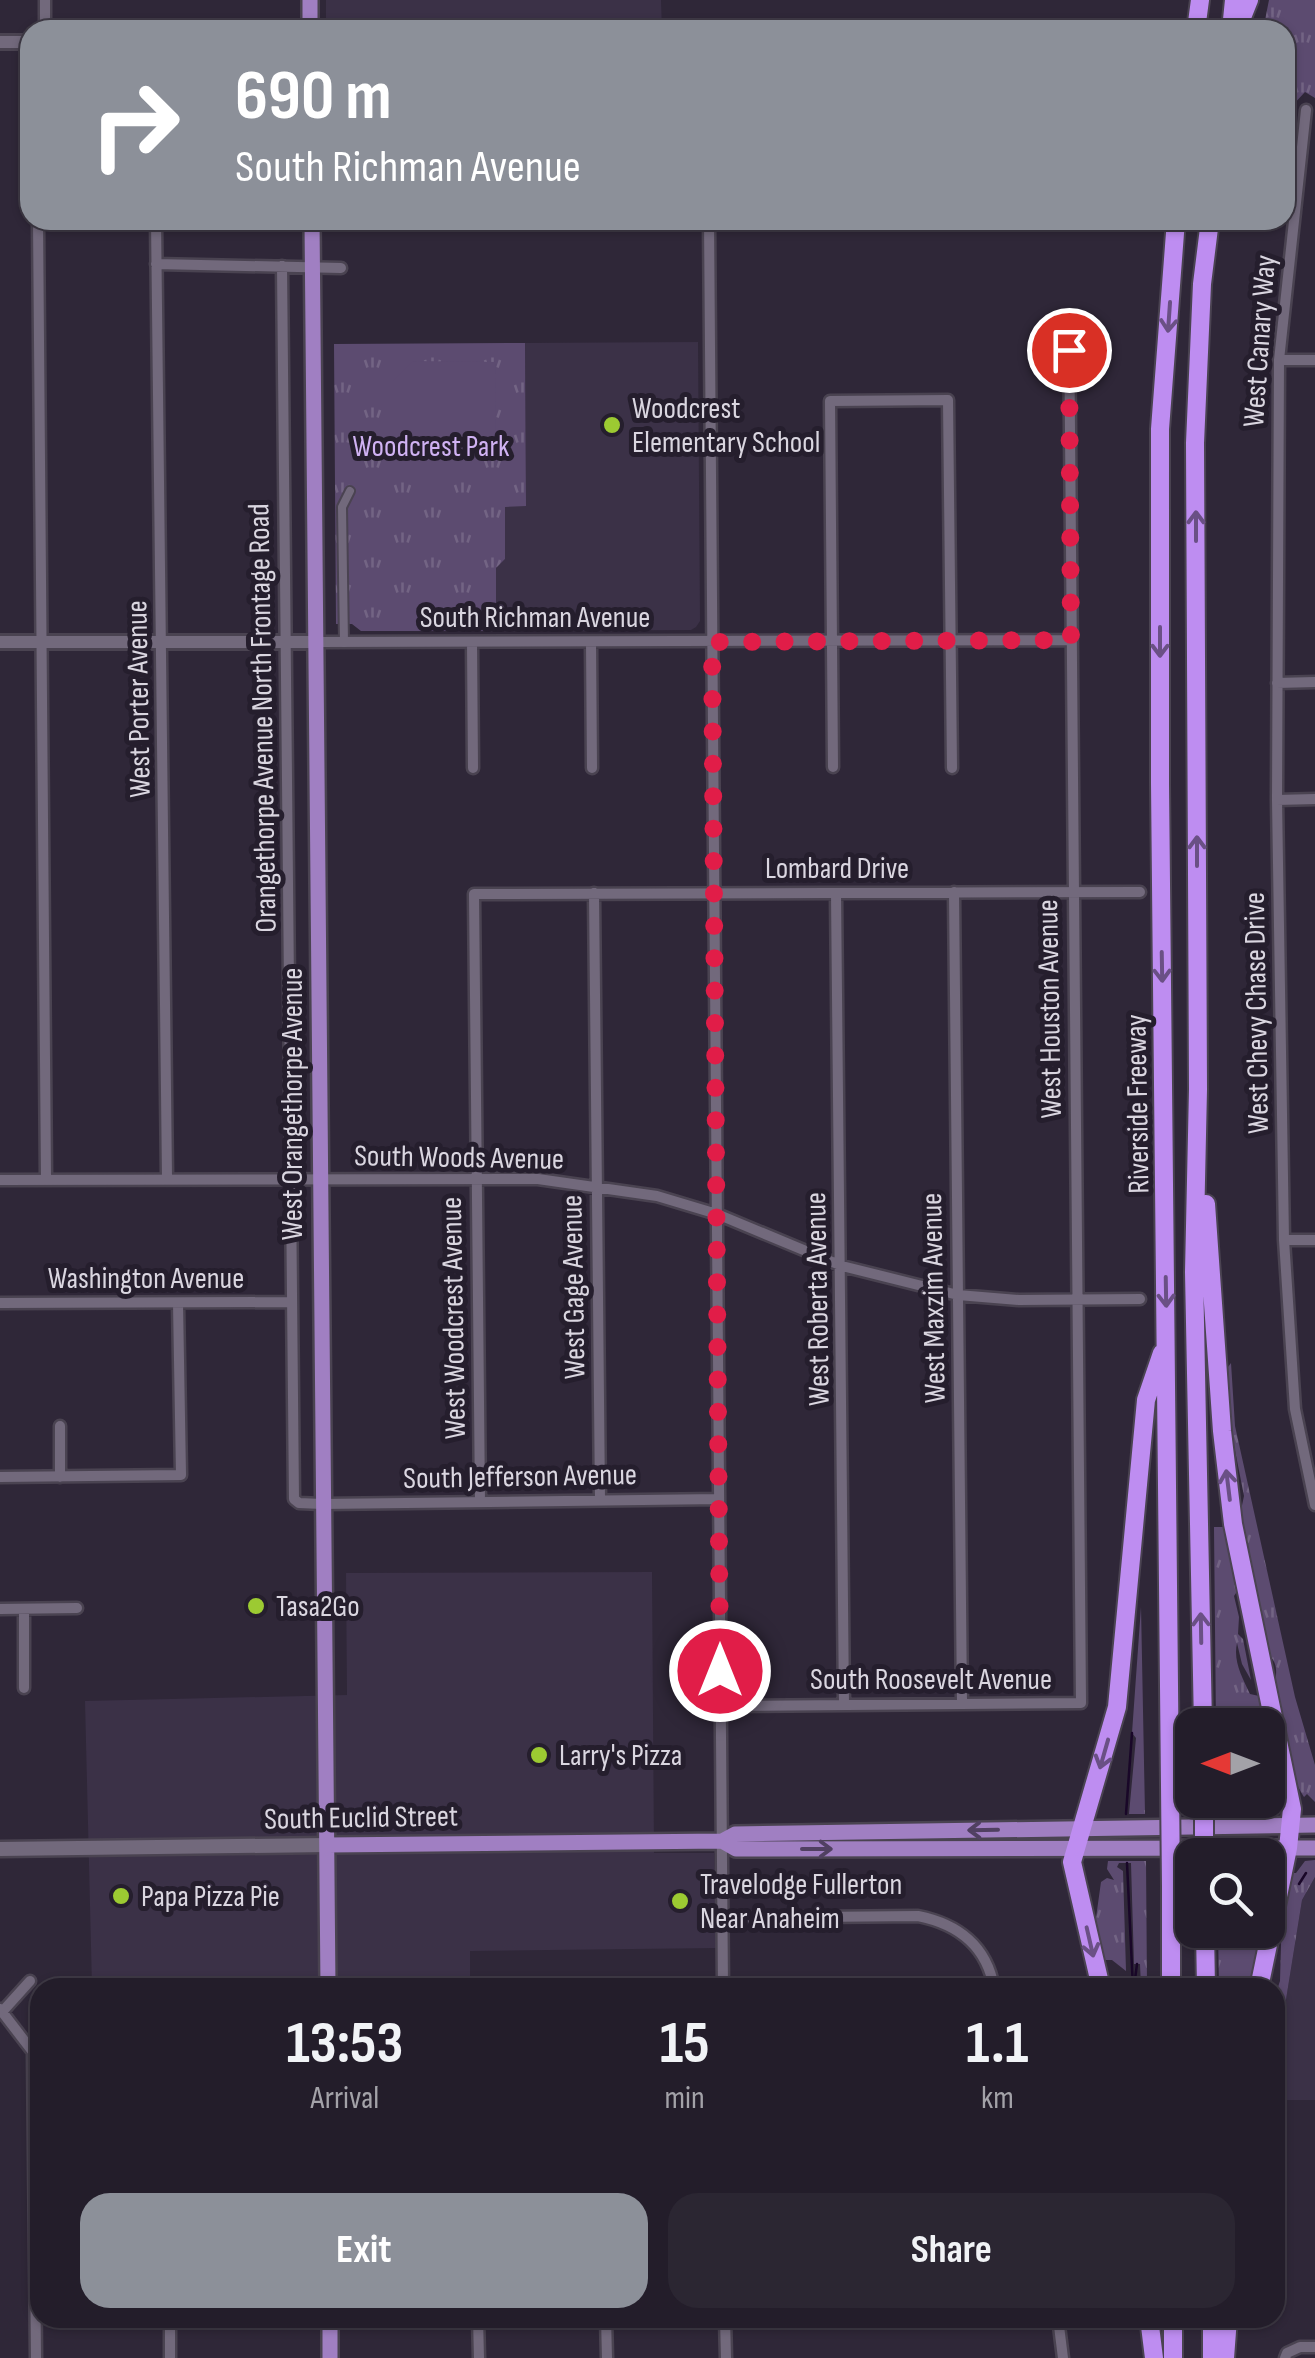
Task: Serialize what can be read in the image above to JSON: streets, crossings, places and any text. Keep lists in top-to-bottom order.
{
  "streets": {
    "highway": ["Riverside Freeway"],
    "main road": ["West Orangethorpe Avenue", "South Euclid Street"],
    "street": [
      "West Canary Way",
      "South Richman Avenue",
      "West Porter Avenue",
      "Orangethorpe Avenue North Frontage Road",
      "Lombard Drive",
      "West Houston Avenue",
      "West Chevy Chase Drive",
      "South Woods Avenue",
      "Washington Avenue",
      "West Gage Avenue",
      "West Maxzim Avenue",
      "West Roberta Avenue",
      "West Woodcrest Avenue",
      "South Jefferson Avenue",
      "South Roosevelt Avenue"
    ]
  },
  "crossings": [
    ["West Canary Way", "West Chevy Chase Drive"],
    ["South Richman Avenue", "West Porter Avenue"],
    ["South Richman Avenue", "Orangethorpe Avenue North Frontage Road"],
    ["South Richman Avenue", "West Houston Avenue"],
    ["South Richman Avenue", "West Orangethorpe Avenue"],
    ["West Porter Avenue", "South Woods Avenue"],
    ["Orangethorpe Avenue North Frontage Road", "West Orangethorpe Avenue"],
    ["Orangethorpe Avenue North Frontage Road", "South Woods Avenue"],
    ["Orangethorpe Avenue North Frontage Road", "Washington Avenue"],
    ["Orangethorpe Avenue North Frontage Road", "South Jefferson Avenue"],
    ["Lombard Drive", "West Houston Avenue"],
    ["Lombard Drive", "West Gage Avenue"],
    ["Lombard Drive", "West Maxzim Avenue"],
    ["Lombard Drive", "West Roberta Avenue"],
    ["Lombard Drive", "West Woodcrest Avenue"],
    ["West Houston Avenue", "South Woods Avenue"],
    ["West Houston Avenue", "South Roosevelt Avenue"],
    ["West Orangethorpe Avenue", "South Woods Avenue"],
    ["West Orangethorpe Avenue", "South Jefferson Avenue"],
    ["West Orangethorpe Avenue", "South Euclid Street"],
    ["South Woods Avenue", "West Gage Avenue"],
    ["South Woods Avenue", "West Maxzim Avenue"],
    ["South Woods Avenue", "West Roberta Avenue"],
    ["South Woods Avenue", "West Woodcrest Avenue"],
    ["West Gage Avenue", "South Jefferson Avenue"],
    ["West Maxzim Avenue", "South Roosevelt Avenue"],
    ["West Roberta Avenue", "South Roosevelt Avenue"],
    ["West Woodcrest Avenue", "South Jefferson Avenue"]
  ],
  "parks": ["Woodcrest Park"],
  "places": [
    "Woodcrest Elementary School",
    "Tasa2Go",
    "Larry's Pizza",
    "Papa Pizza Pie",
    "Travelodge Fullerton Near Anaheim"
  ],
  "north": "left",
  "page": {
    "turn": ["690 m", "South Richman Avenue"],
    "eta": [
      "13:53",
      "Arrival",
      "15",
      "min",
      "1.1",
      "km"
    ],
    "buttons": ["Exit", "Share"]
  }
}
